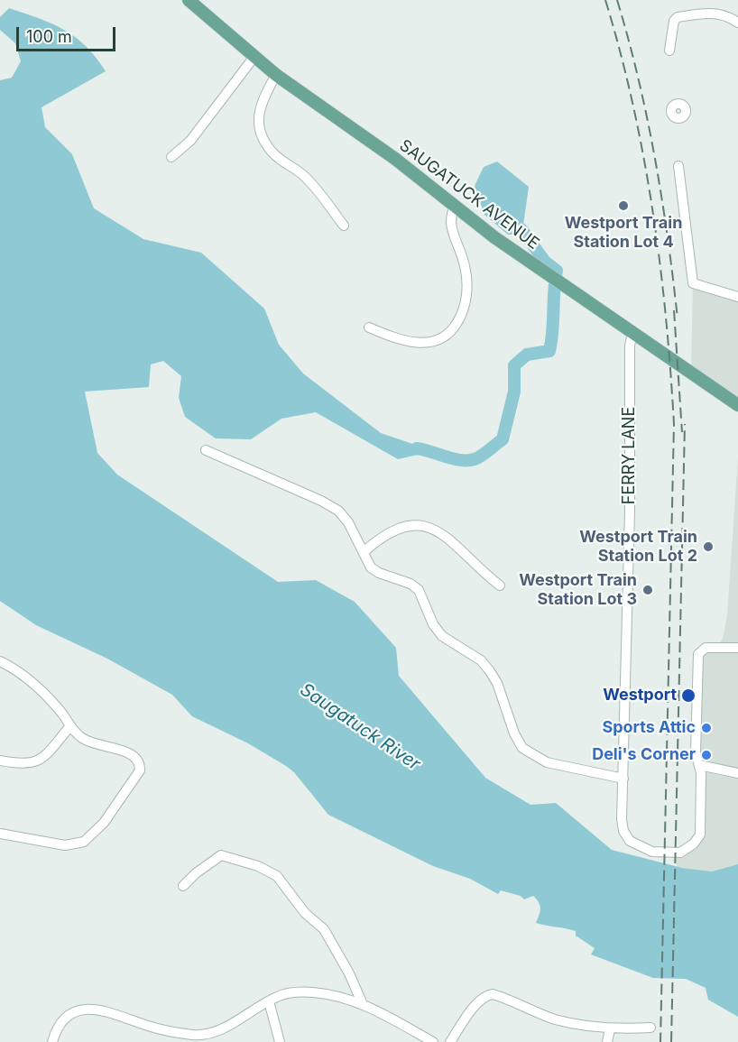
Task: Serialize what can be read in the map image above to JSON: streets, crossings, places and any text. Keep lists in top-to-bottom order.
{
  "streets": {
    "main road": ["SAUGATUCK AVENUE"],
    "street": ["FERRY LANE"]
  },
  "crossings": [
    ["SAUGATUCK AVENUE", "FERRY LANE"]
  ],
  "water": ["Saugatuck River"],
  "places": [
    "Westport Train Station Lot 4",
    "Westport Train Station Lot 2",
    "Westport Train Station Lot 3",
    "Westport",
    "Sports Attic",
    "Deli's Corner"
  ],
  "scale_bar": "100 m"
}
